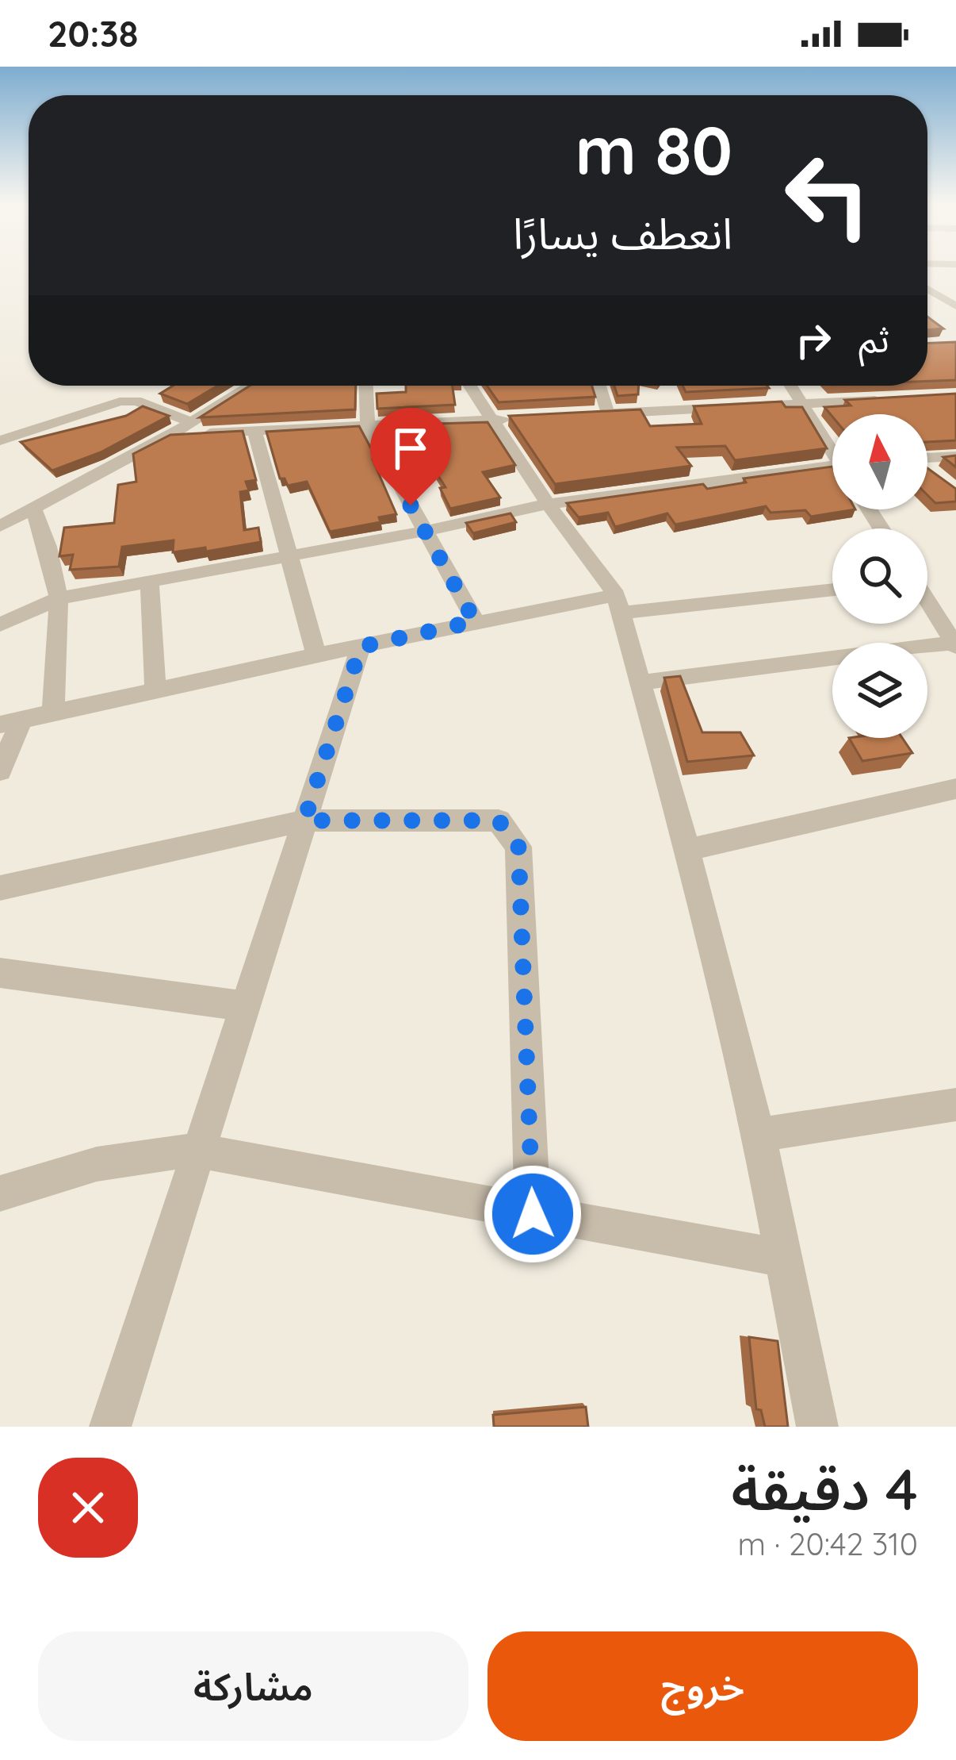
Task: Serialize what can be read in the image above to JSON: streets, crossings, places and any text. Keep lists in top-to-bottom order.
{
  "north": "top",
  "page": {
    "status": "20:38",
    "turn": ["80 m", "انعطف يسارًا"],
    "then": "ثم",
    "heading": ["4 دقيقة", "310 m · 20:42"],
    "buttons": ["خروج", "مشاركة"]
  }
}
